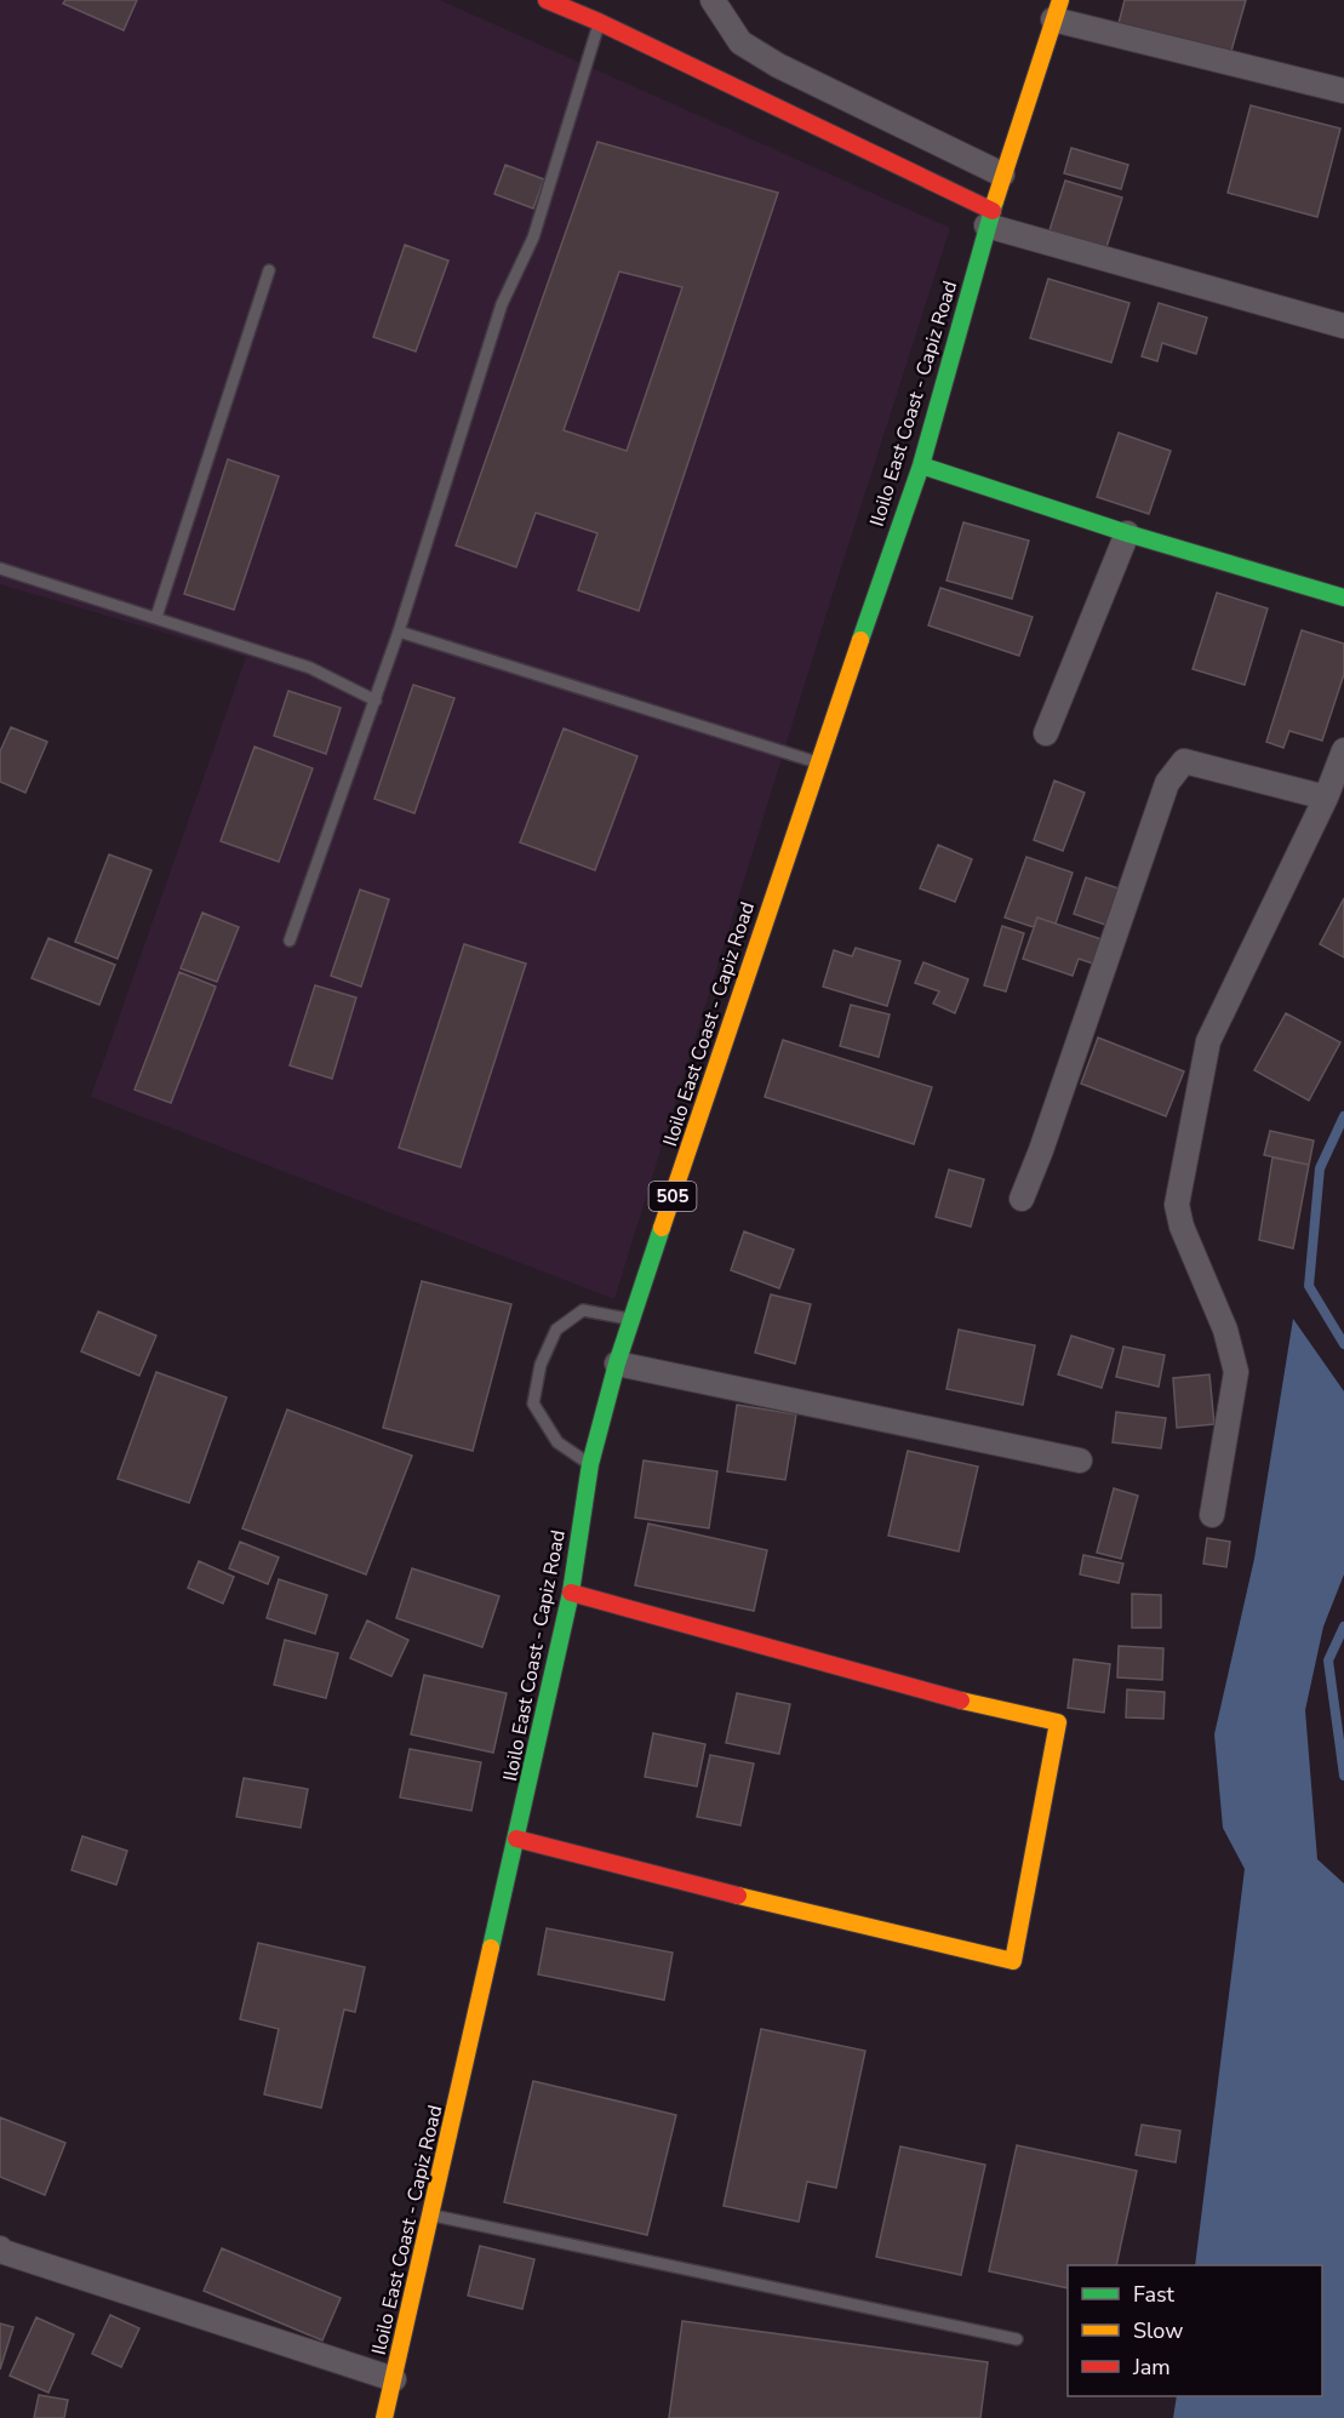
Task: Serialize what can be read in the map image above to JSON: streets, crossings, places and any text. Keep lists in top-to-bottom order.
{
  "streets": {
    "main road": ["Iloilo East Coast - Capiz Road", "505"]
  },
  "legend": ["Fast", "Slow", "Jam"]
}
